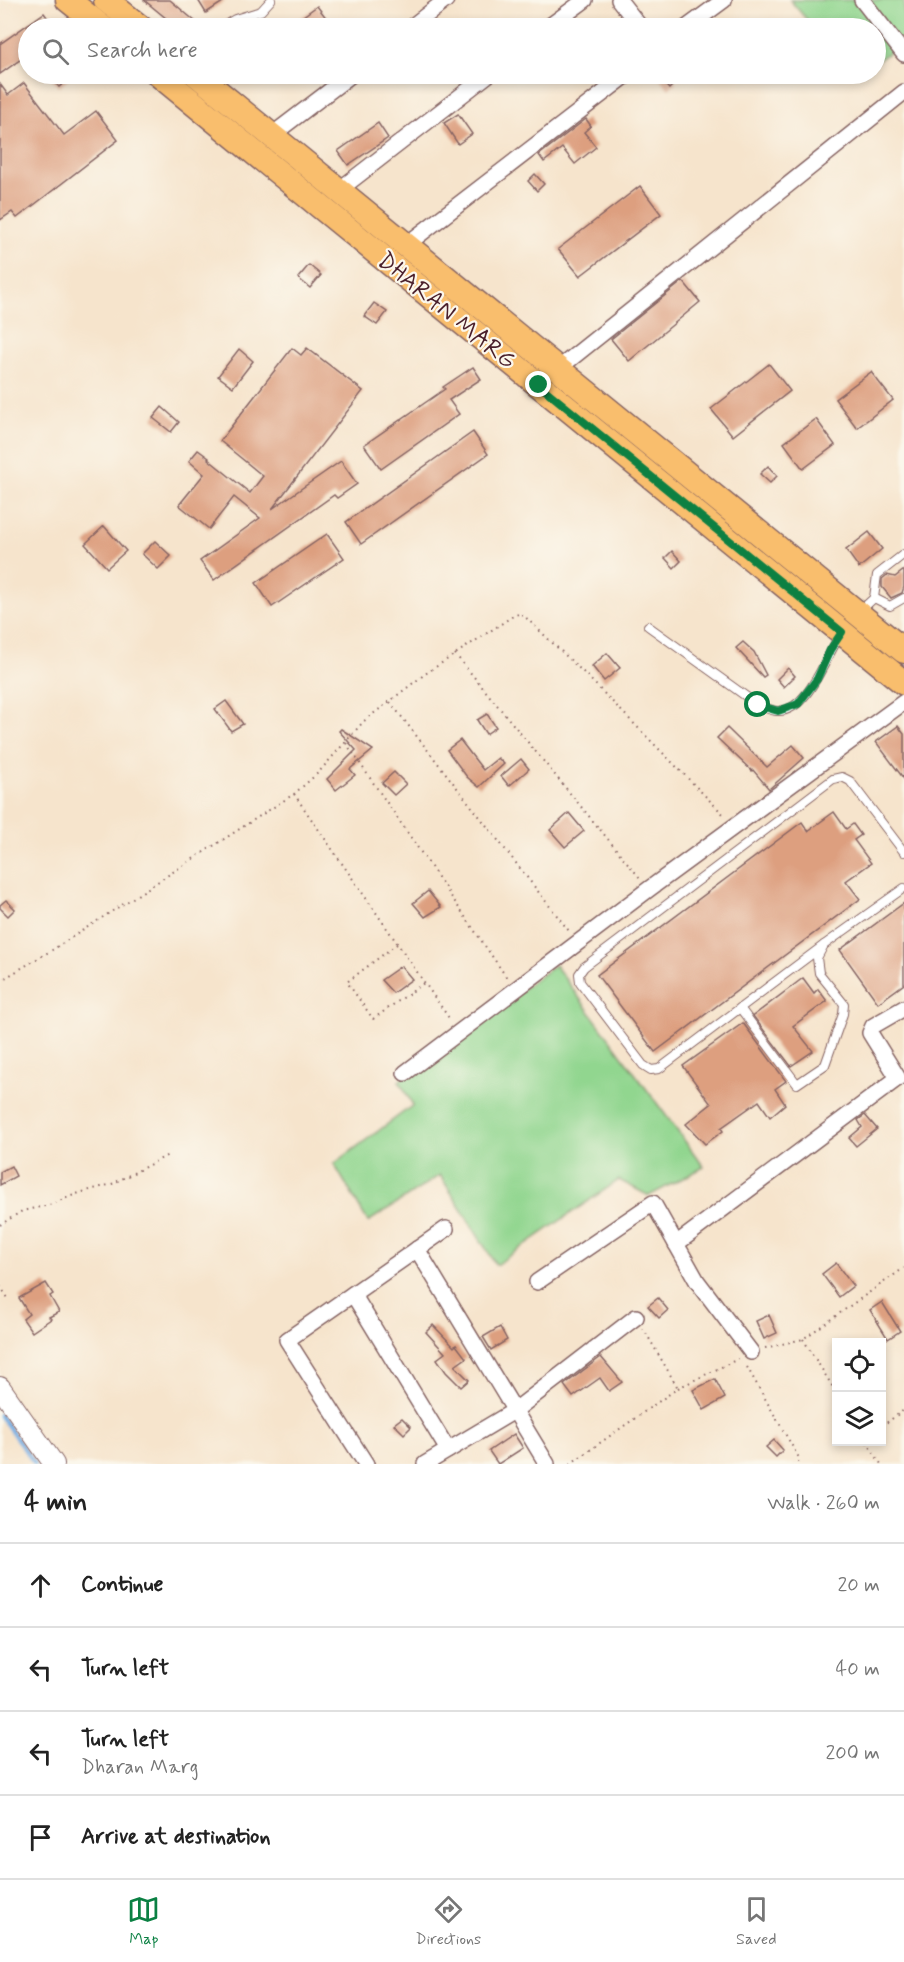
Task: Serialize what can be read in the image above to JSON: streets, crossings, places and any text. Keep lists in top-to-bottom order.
{
  "streets": {
    "main road": ["DHARAN MARG"]
  },
  "page": {
    "search": "Search here",
    "heading": ["4 min", "Walk · 260 m"],
    "list": [
      ["Continue", "20 m"],
      ["Turn left", "40 m"],
      ["Turn left", "Dharan Marg", "200 m"],
      "Arrive at destination"
    ],
    "nav": ["Map", "Directions", "Saved"]
  }
}
